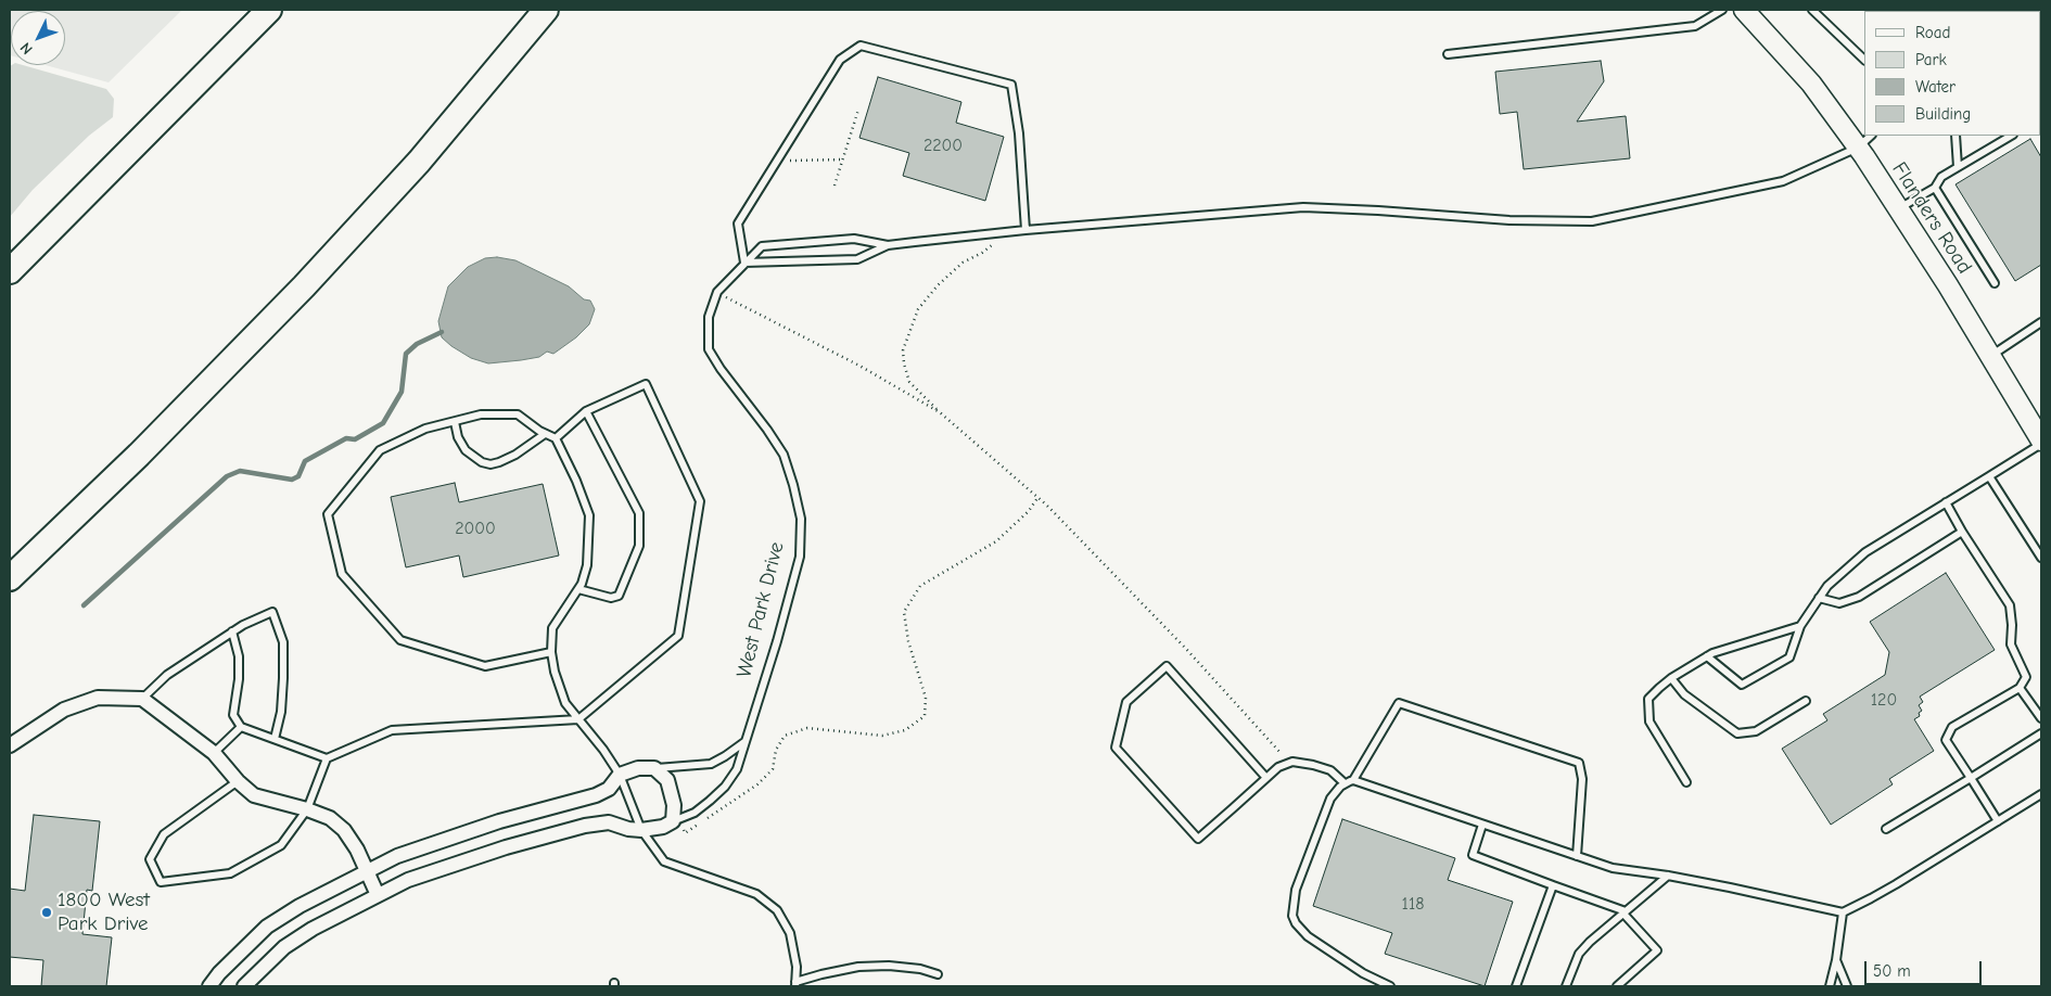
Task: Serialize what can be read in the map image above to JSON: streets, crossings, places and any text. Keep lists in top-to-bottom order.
{
  "streets": {
    "main road": ["Flanders Road"],
    "street": ["West Park Drive"]
  },
  "crossings": [
    ["Flanders Road", "West Park Drive"]
  ],
  "places": ["1800 West Park Drive"],
  "house_numbers": [
    "2200",
    "2000",
    "120",
    "118"
  ],
  "legend": [
    "Road",
    "Park",
    "Water",
    "Building"
  ],
  "scale_bar": "50 m",
  "north": "bottom left"
}
